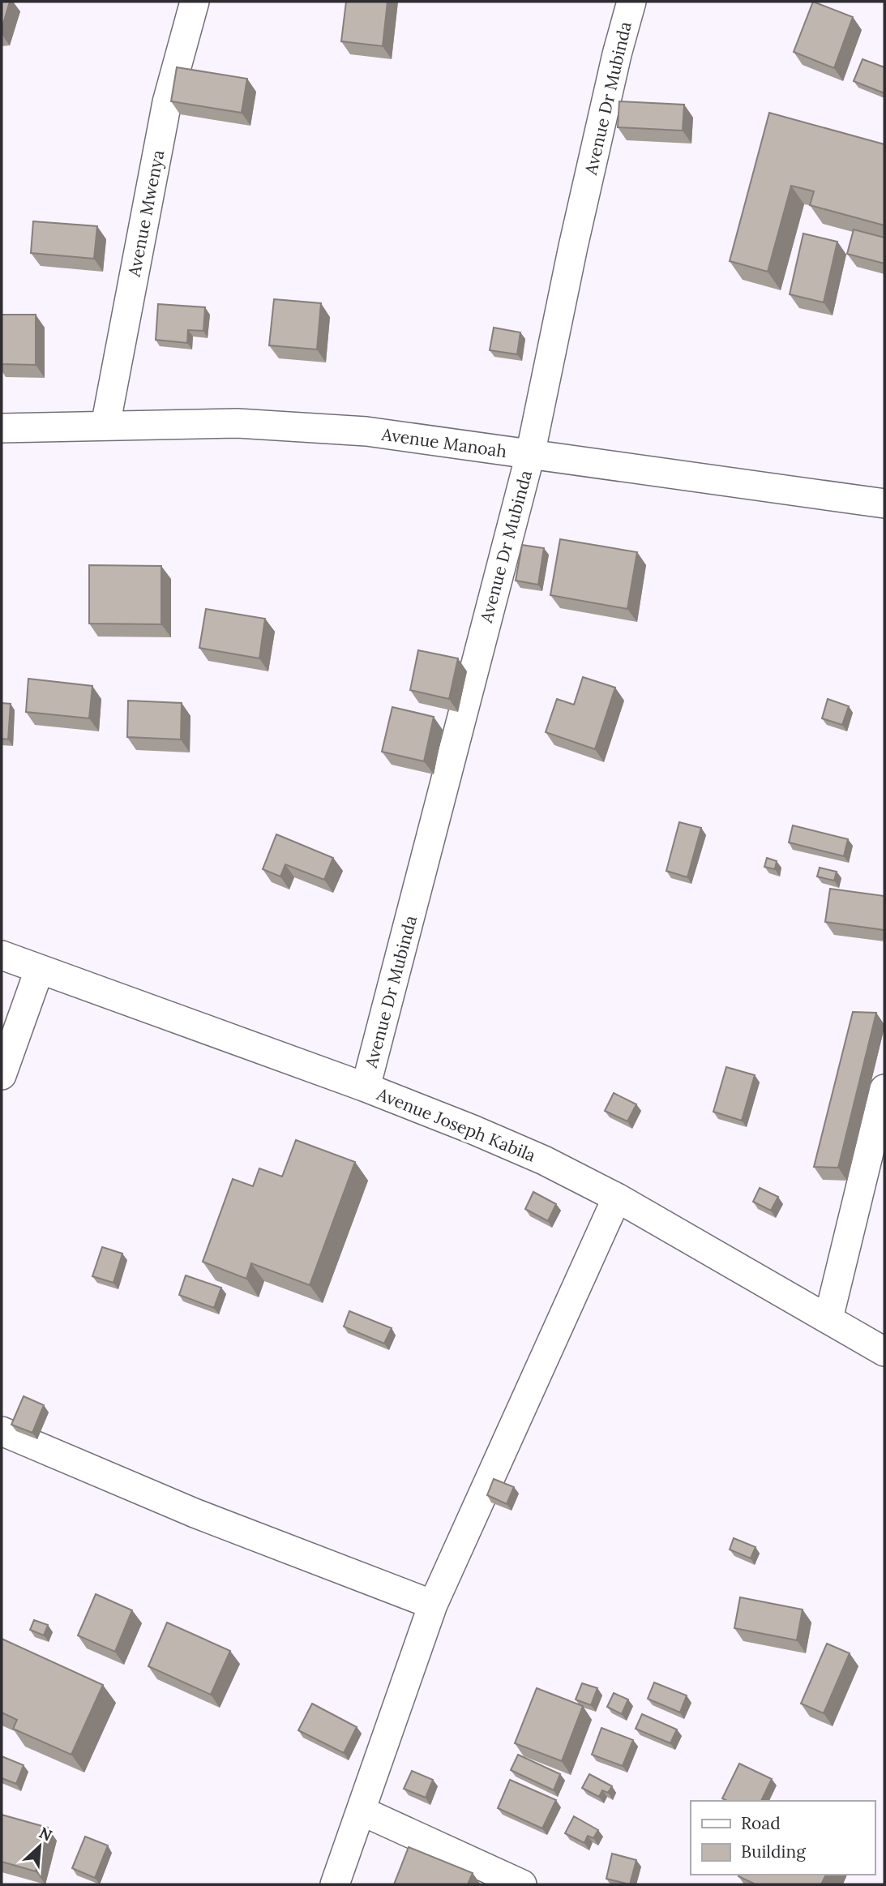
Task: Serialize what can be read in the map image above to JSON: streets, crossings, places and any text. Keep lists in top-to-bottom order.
{
  "streets": {
    "street": [
      "Avenue Dr Mubinda",
      "Avenue Mwenya",
      "Avenue Manoah",
      "Avenue Joseph Kabila"
    ]
  },
  "crossings": [
    ["Avenue Dr Mubinda", "Avenue Manoah"],
    ["Avenue Dr Mubinda", "Avenue Joseph Kabila"],
    ["Avenue Mwenya", "Avenue Manoah"]
  ],
  "legend": ["Road", "Building"],
  "north": "top right"
}
